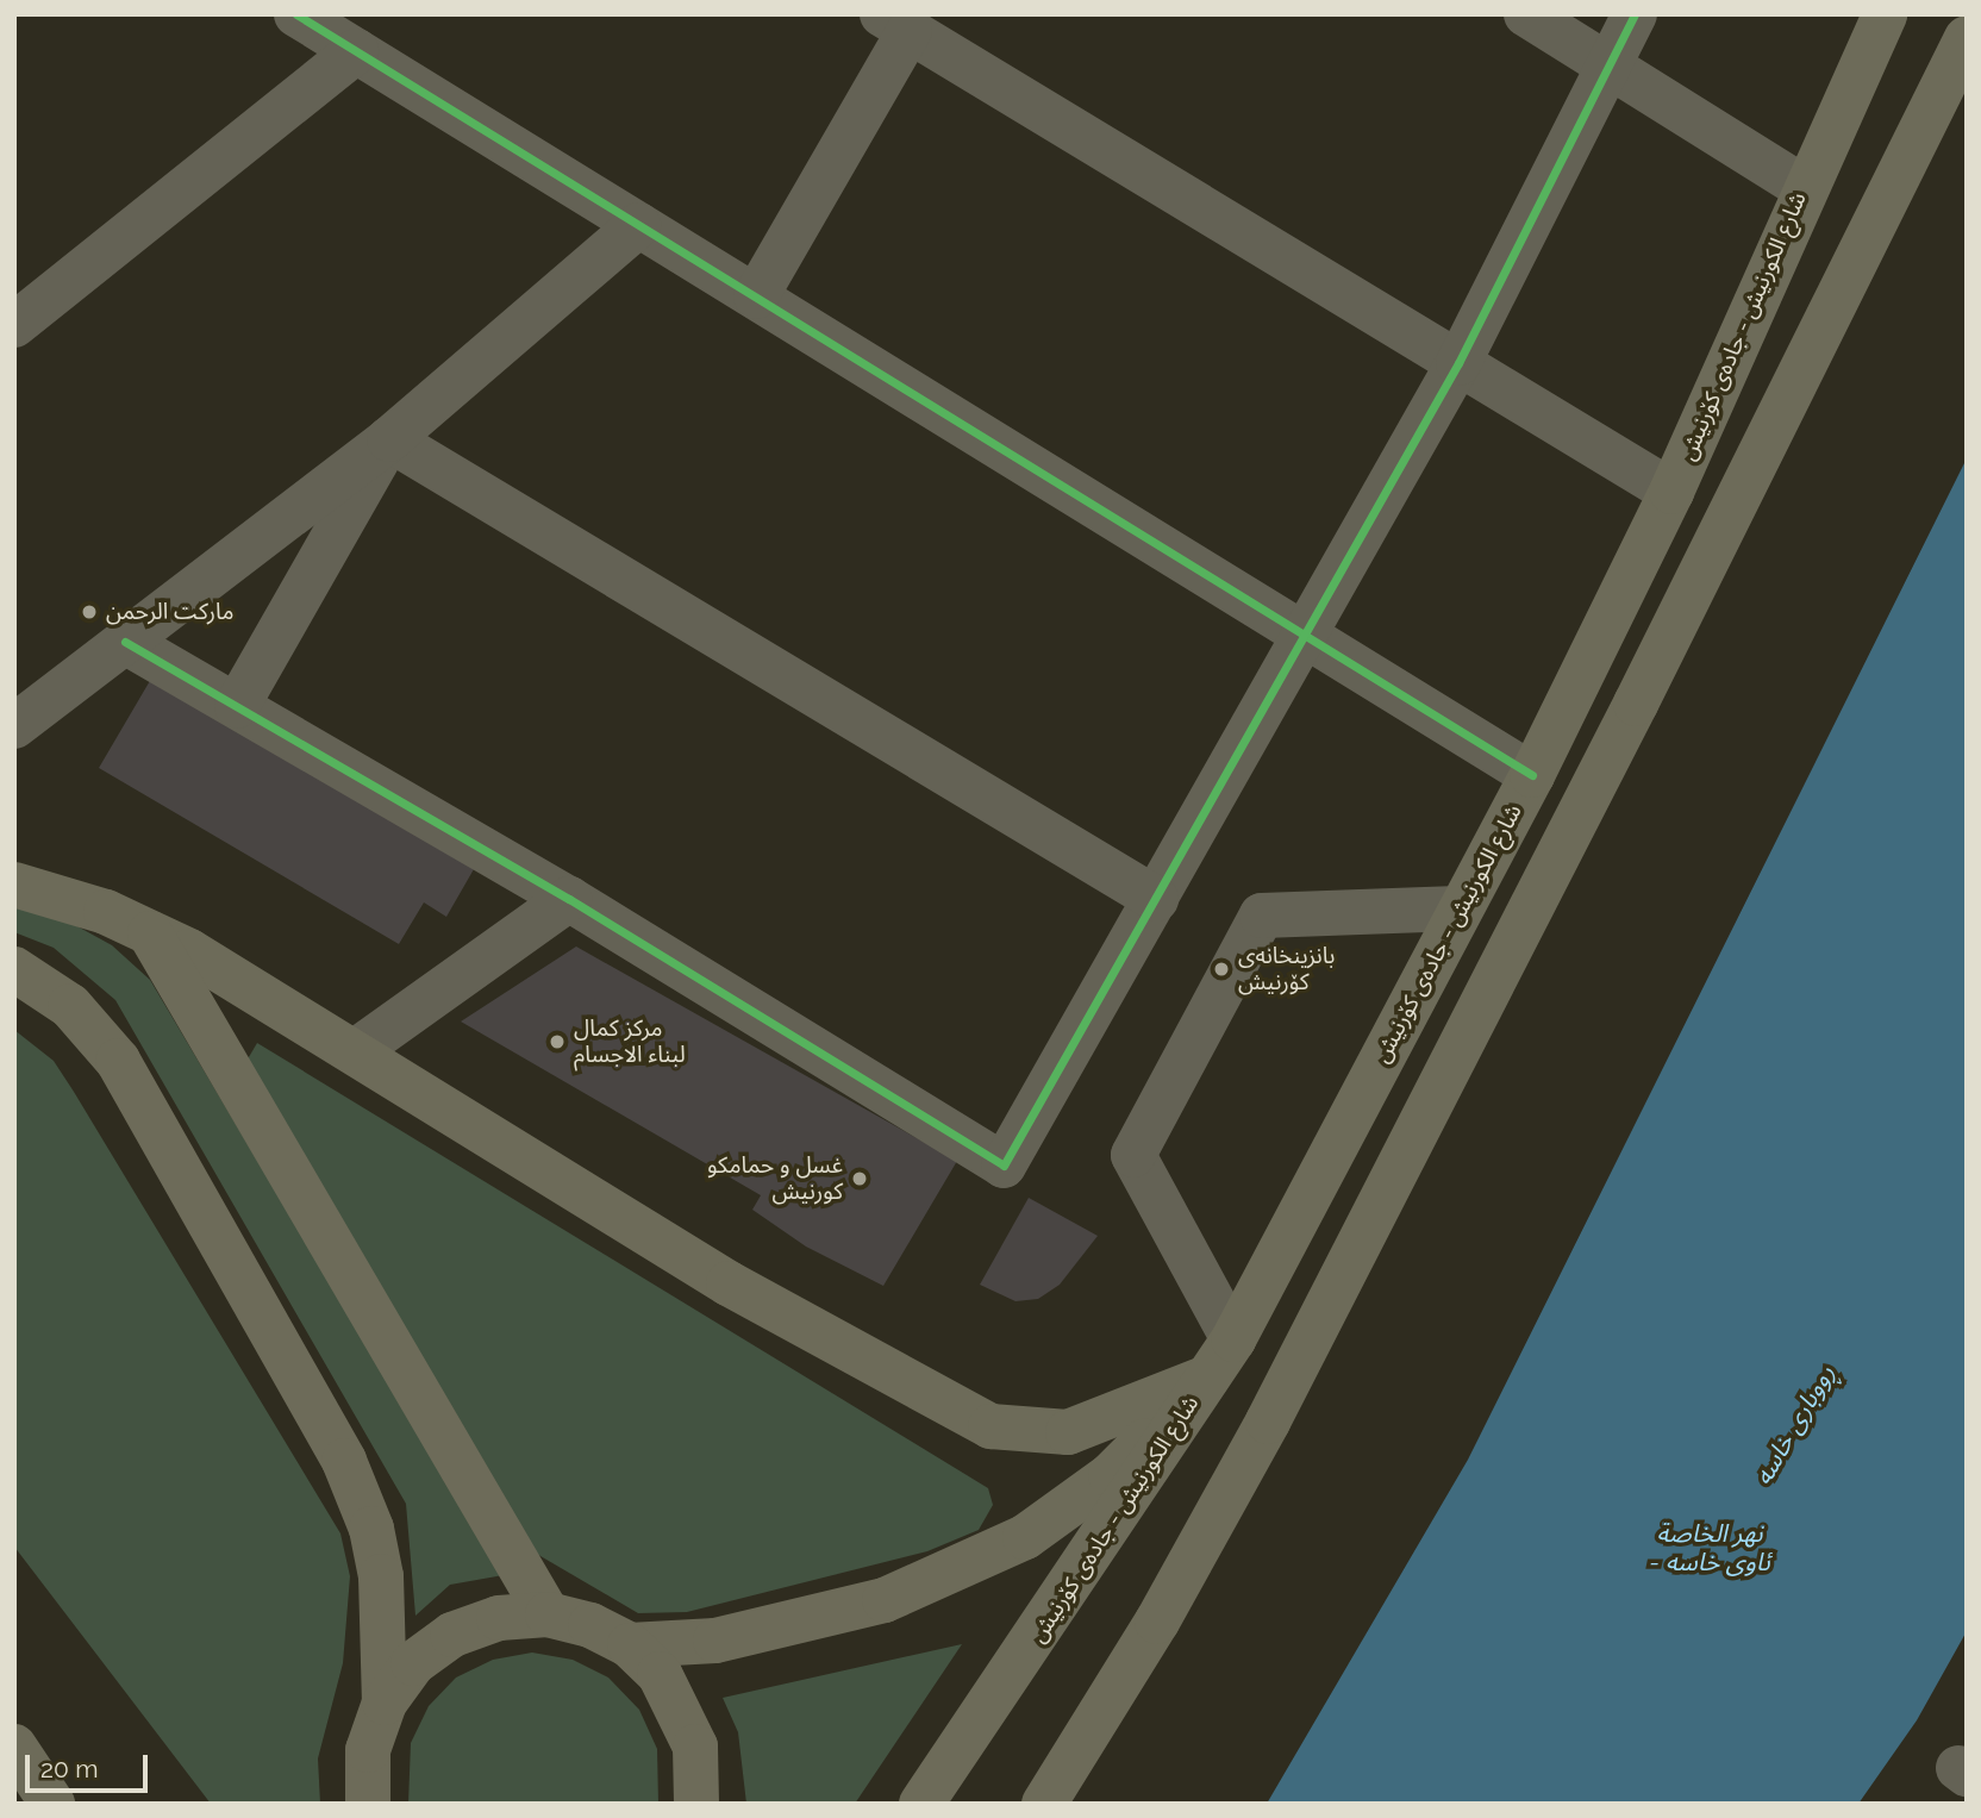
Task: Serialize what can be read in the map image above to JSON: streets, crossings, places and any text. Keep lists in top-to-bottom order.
{
  "streets": {
    "main road": ["شارع الكورنيش - جادەی کۆرنیش"]
  },
  "water": ["ڕووباری خاسە", "نهر الخاصة - ئاوی خاسە"],
  "places": [
    "ماركت الرحمن",
    "بانزینخانەی کۆرنیش",
    "مركز كمال لبناء الاجسام",
    "غسل و حمامكو كورنيش"
  ],
  "scale_bar": "20 m"
}
